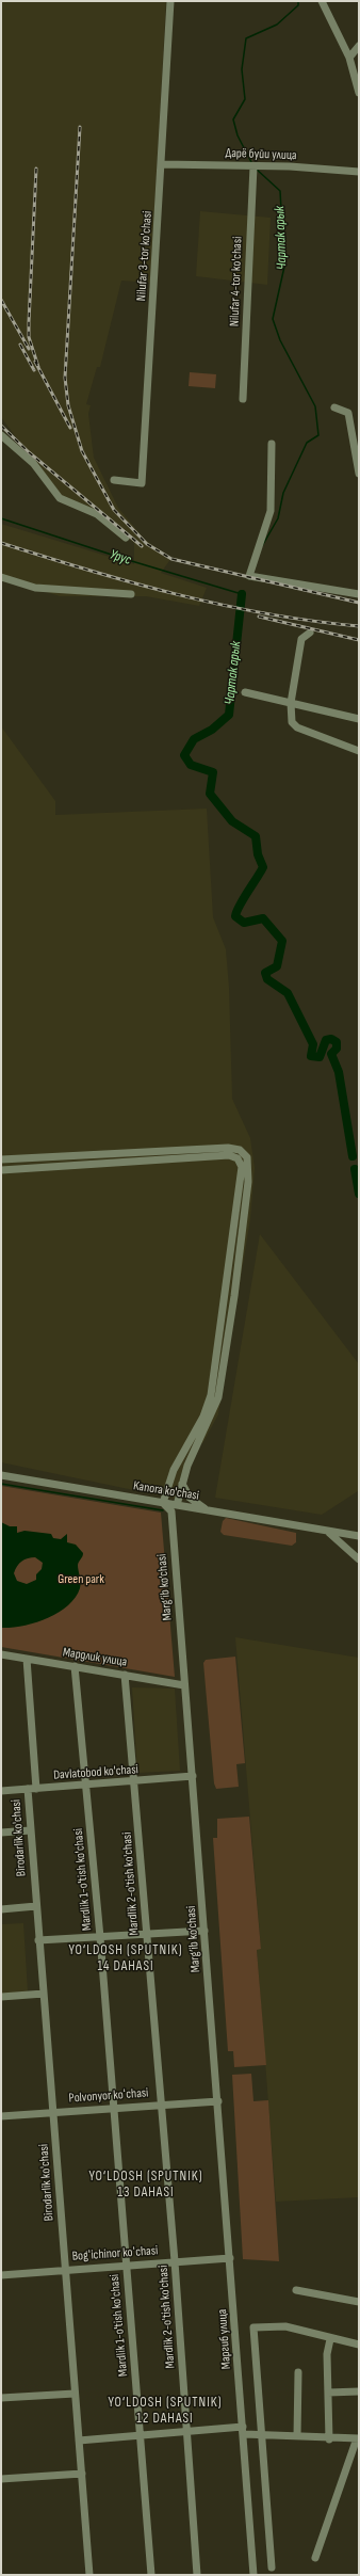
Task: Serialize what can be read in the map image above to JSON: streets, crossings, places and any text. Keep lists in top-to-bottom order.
{
  "streets": {
    "street": [
      "Дарё буйи улица",
      "Nilufar 3-tor ko'chasi",
      "Nilufar 4-tor ko'chasi",
      "Kanora ko'chasi",
      "Marg‘ib ko‘chasi",
      "Мардлик улица",
      "Davlatobod ko'chasi",
      "Birodarlik ko'chasi",
      "Mardlik 1-o'tish ko'chasi",
      "Mardlik 2-o'tish ko'chasi",
      "Polvonyor koʻchasi",
      "Bogʻichinor koʻchasi",
      "Маргиб улица"
    ]
  },
  "crossings": [
    ["Дарё буйи улица", "Nilufar 3-tor ko'chasi"],
    ["Дарё буйи улица", "Nilufar 4-tor ko'chasi"],
    ["Marg‘ib ko‘chasi", "Мардлик улица"],
    ["Marg‘ib ko‘chasi", "Davlatobod ko'chasi"],
    ["Marg‘ib ko‘chasi", "Polvonyor koʻchasi"],
    ["Marg‘ib ko‘chasi", "Маргиб улица"],
    ["Мардлик улица", "Mardlik 1-o'tish ko'chasi"],
    ["Мардлик улица", "Mardlik 2-o'tish ko'chasi"],
    ["Davlatobod ko'chasi", "Birodarlik ko'chasi"],
    ["Davlatobod ko'chasi", "Mardlik 1-o'tish ko'chasi"],
    ["Davlatobod ko'chasi", "Mardlik 2-o'tish ko'chasi"],
    ["Birodarlik ko'chasi", "Polvonyor koʻchasi"],
    ["Birodarlik ko'chasi", "Bogʻichinor koʻchasi"],
    ["Mardlik 1-o'tish ko'chasi", "Polvonyor koʻchasi"],
    ["Mardlik 1-o'tish ko'chasi", "Bogʻichinor koʻchasi"],
    ["Mardlik 2-o'tish ko'chasi", "Polvonyor koʻchasi"],
    ["Mardlik 2-o'tish ko'chasi", "Bogʻichinor koʻchasi"],
    ["Polvonyor koʻchasi", "Маргиб улица"],
    ["Bogʻichinor koʻchasi", "Маргиб улица"]
  ],
  "districts": ["YO‘LDOSH (SPUTNIK) 14 DAHASI", "YO‘LDOSH (SPUTNIK) 13 DAHASI", "YO‘LDOSH (SPUTNIK) 12 DAHASI"],
  "water": ["Чартак арык", "Урус"],
  "parks": ["Green park"]
}
